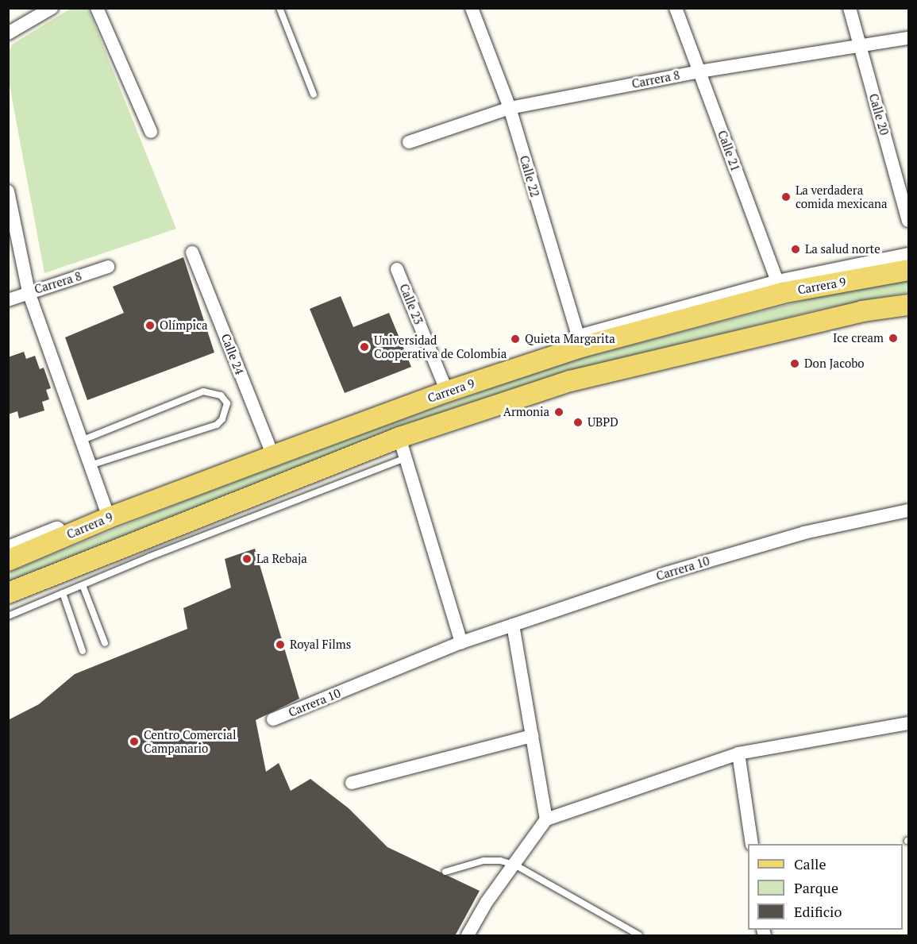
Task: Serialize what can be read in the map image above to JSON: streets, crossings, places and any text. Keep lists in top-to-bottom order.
{
  "streets": {
    "main road": ["Carrera 9"],
    "street": [
      "Carrera 8",
      "Calle 20",
      "Calle 21",
      "Calle 22",
      "Calle 23",
      "Calle 24",
      "Carrera 10"
    ]
  },
  "crossings": [
    ["Carrera 8", "Calle 20"],
    ["Carrera 8", "Calle 21"],
    ["Carrera 8", "Calle 22"],
    ["Calle 21", "Carrera 9"],
    ["Calle 22", "Carrera 9"],
    ["Carrera 9", "Calle 23"],
    ["Carrera 9", "Calle 24"]
  ],
  "places": [
    "La verdadera comida mexicana",
    "La salud norte",
    "Olímpica",
    "Ice cream",
    "Quieta Margarita",
    "Universidad Cooperativa de Colombia",
    "Don Jacobo",
    "Armonia",
    "UBPD",
    "La Rebaja",
    "Royal Films",
    "Centro Comercial Campanario"
  ],
  "legend": ["Calle", "Parque", "Edificio"]
}
